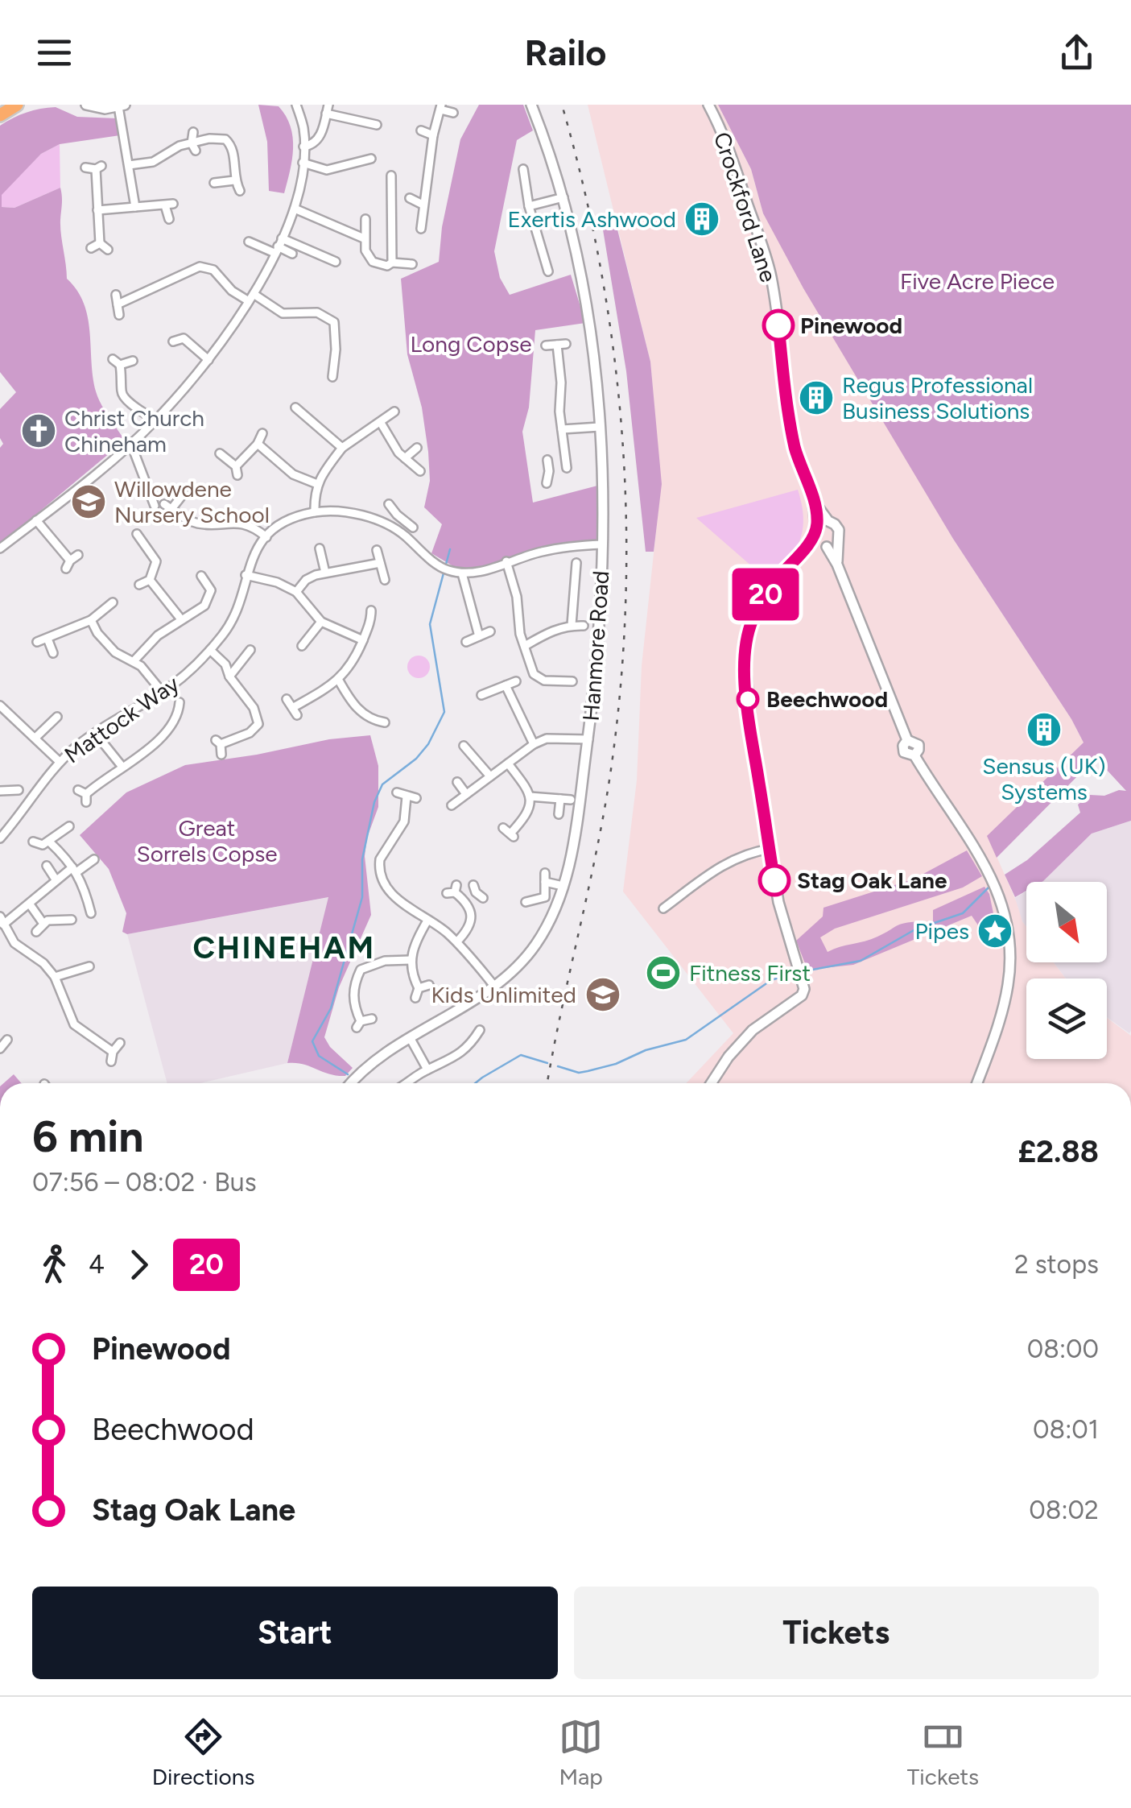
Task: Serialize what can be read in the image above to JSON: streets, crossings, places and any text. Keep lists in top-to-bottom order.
{
  "streets": {
    "street": ["Crockford Lane", "Hanmore Road", "Mattock Way"]
  },
  "districts": ["CHINEHAM"],
  "parks": ["Five Acre Piece", "Long Copse", "Great Sorrels Copse"],
  "places": {
    "building": ["Exertis Ashwood", "Regus Professional Business Solutions", "Sensus (UK) Systems"],
    "other": ["Pinewood", "Beechwood", "Stag Oak Lane"],
    "church": ["Christ Church Chineham"],
    "school or university": ["Willowdene Nursery School", "Kids Unlimited"],
    "place": ["Pipes"],
    "sports": ["Fitness First"]
  },
  "lines": ["bus line 20"],
  "north": "bottom right",
  "page": {
    "header": "Railo",
    "on_map": "20",
    "heading": ["6 min", "07:56 – 08:02 · Bus", "£2.88"],
    "legs": ["4", "20", "2 stops"],
    "list": [
      {
        "name": "Pinewood",
        "value": "08:00"
      },
      {
        "name": "Beechwood",
        "value": "08:01"
      },
      {
        "name": "Stag Oak Lane",
        "value": "08:02"
      }
    ],
    "buttons": ["Start", "Tickets"],
    "tabs": ["Directions", "Map", "Tickets"]
  }
}
